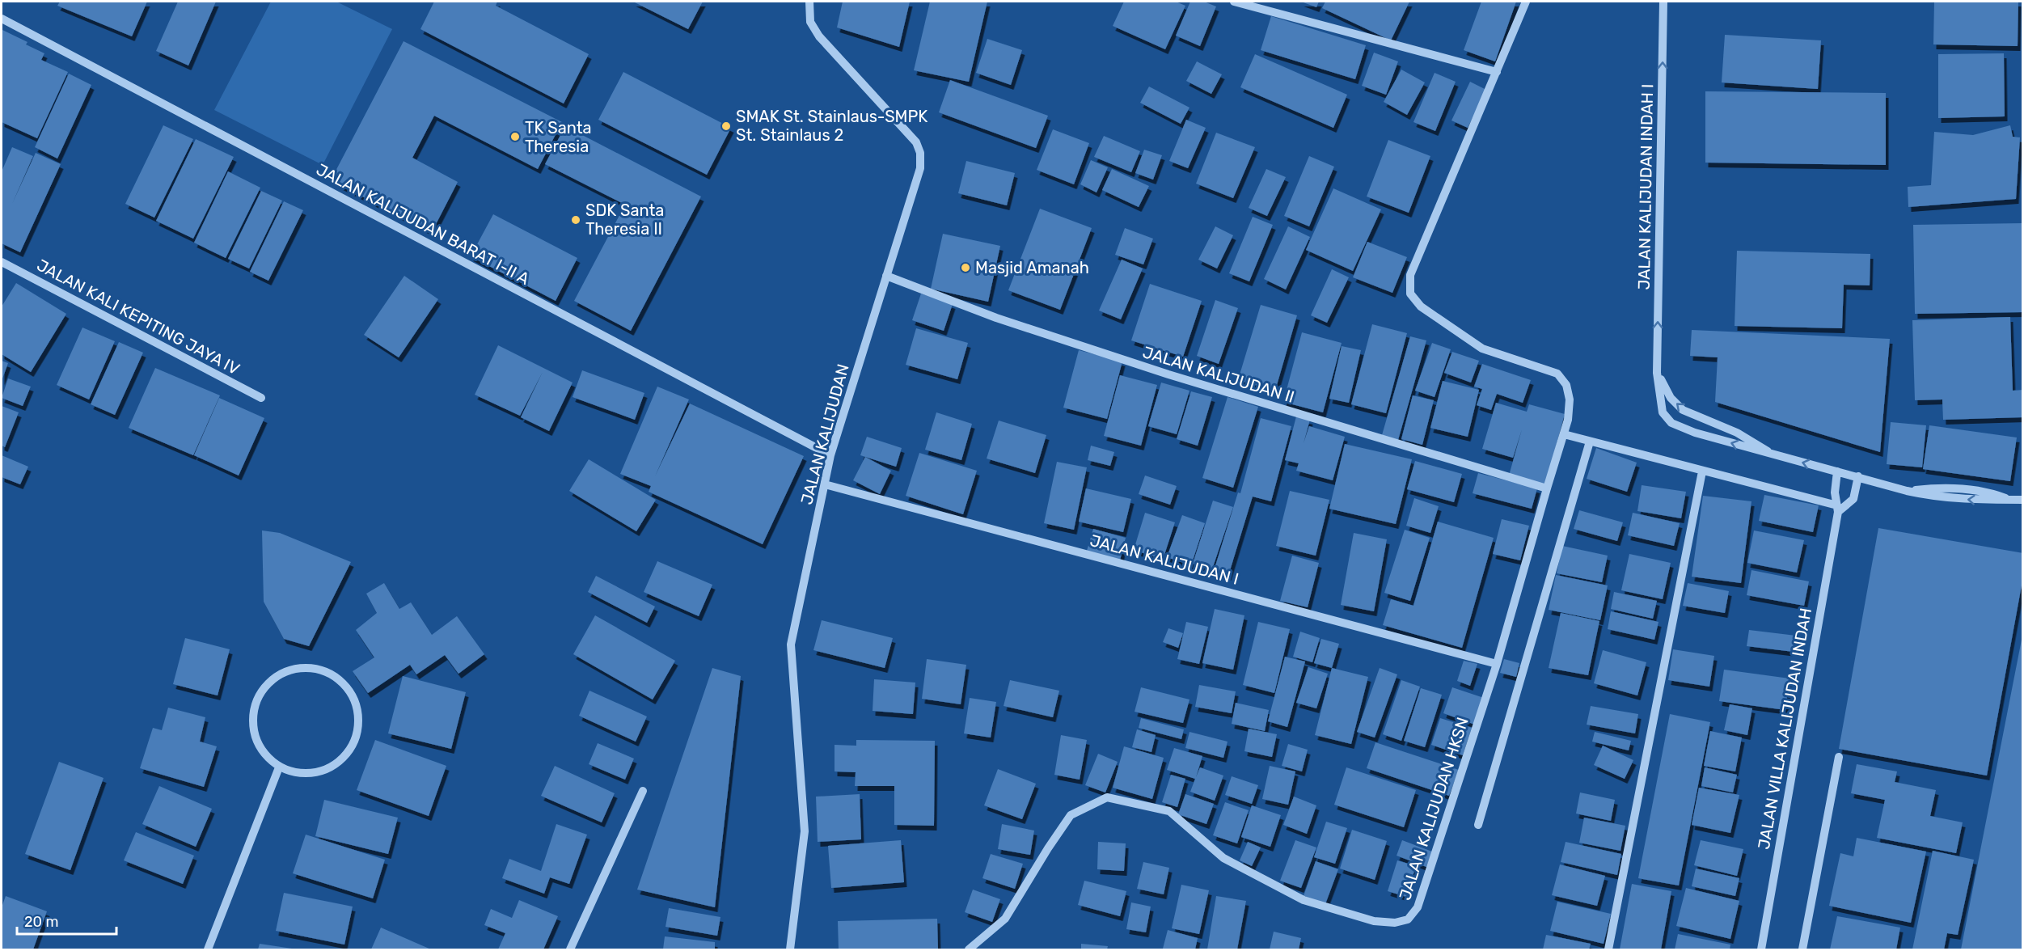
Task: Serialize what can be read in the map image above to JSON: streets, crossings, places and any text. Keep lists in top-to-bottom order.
{
  "streets": {
    "street": [
      "JALAN KALIJUDAN INDAH I",
      "JALAN KALIJUDAN BARAT I-II A",
      "JALAN KALI KEPITING JAYA IV",
      "JALAN KALIJUDAN II",
      "JALAN KALIJUDAN",
      "JALAN KALIJUDAN I",
      "JALAN VILLA KALIJUDAN INDAH",
      "JALAN KALIJUDAN HKSN"
    ]
  },
  "crossings": [
    ["JALAN KALIJUDAN INDAH I", "JALAN VILLA KALIJUDAN INDAH"],
    ["JALAN KALIJUDAN BARAT I-II A", "JALAN KALIJUDAN"],
    ["JALAN KALIJUDAN II", "JALAN KALIJUDAN"],
    ["JALAN KALIJUDAN II", "JALAN KALIJUDAN HKSN"],
    ["JALAN KALIJUDAN", "JALAN KALIJUDAN I"],
    ["JALAN KALIJUDAN I", "JALAN KALIJUDAN HKSN"]
  ],
  "one_way": ["JALAN KALIJUDAN INDAH I"],
  "places": [
    "SMAK St. Stainlaus-SMPK St. Stainlaus 2",
    "TK Santa Theresia",
    "SDK Santa Theresia II",
    "Masjid Amanah"
  ],
  "scale_bar": "20 m"
}
